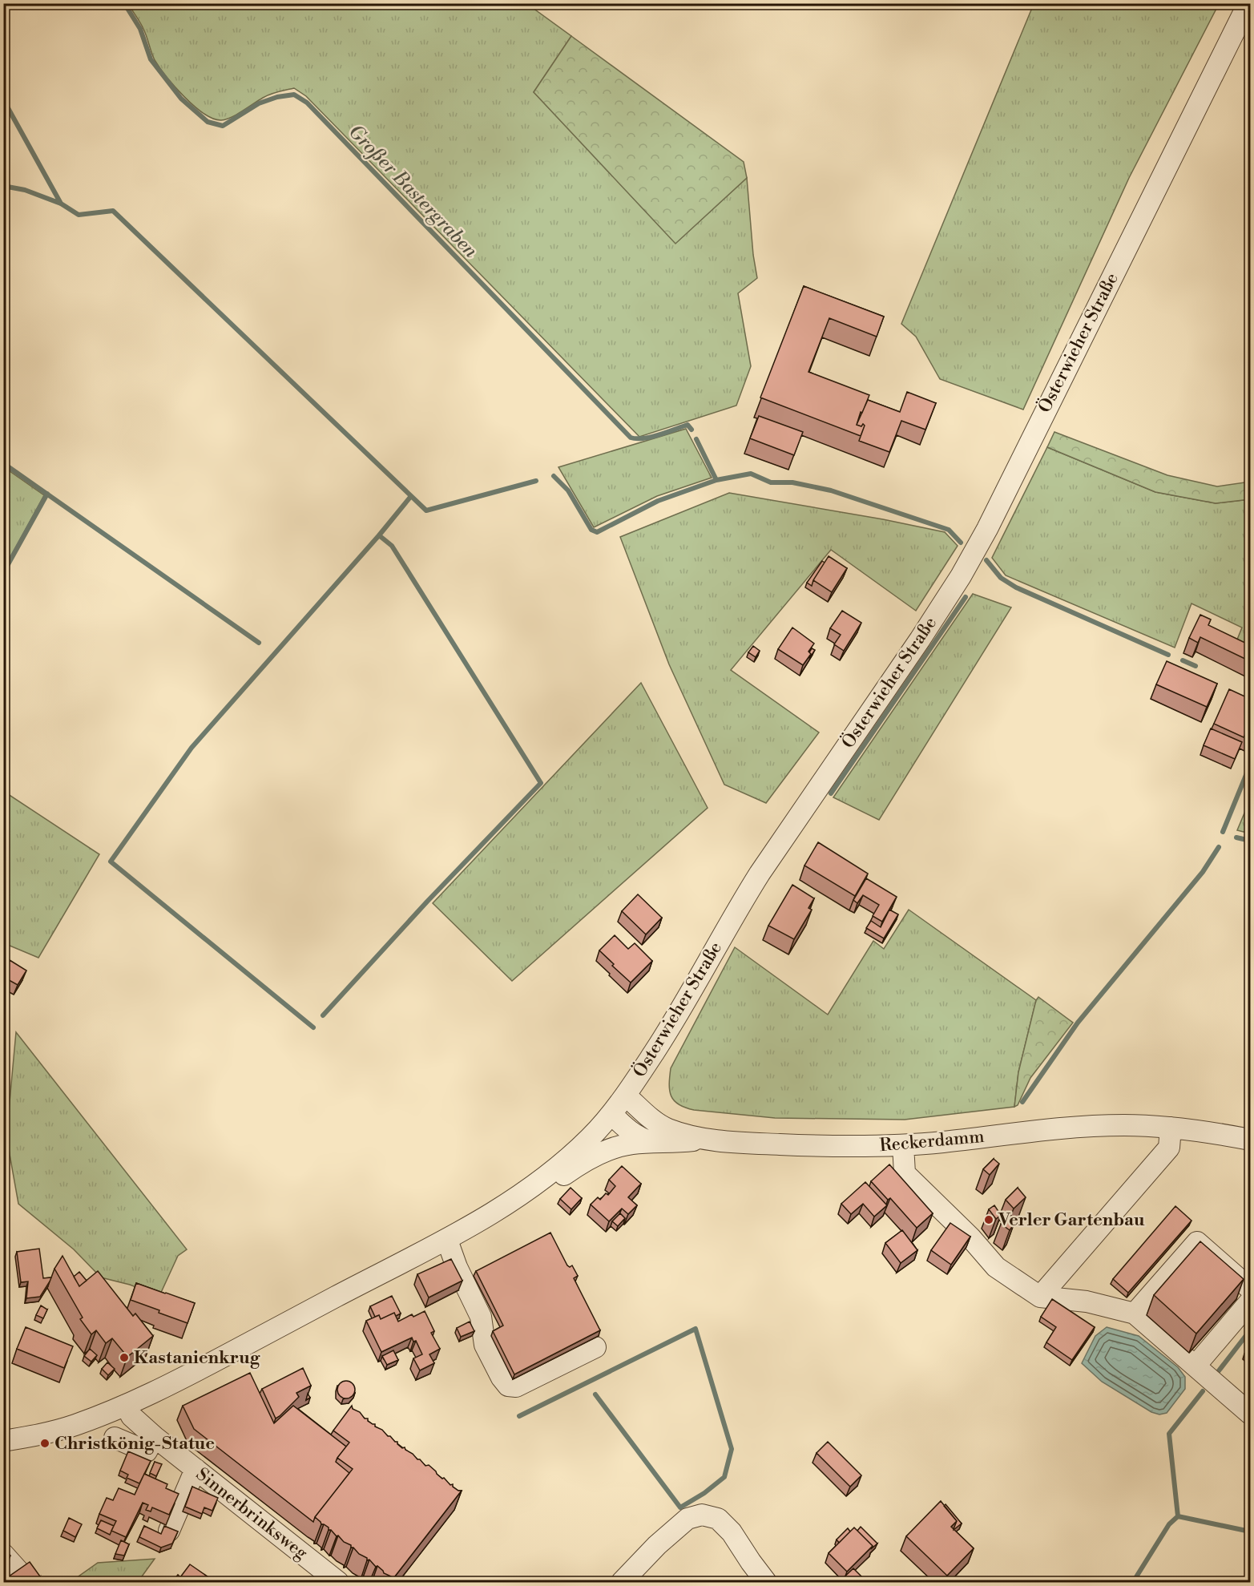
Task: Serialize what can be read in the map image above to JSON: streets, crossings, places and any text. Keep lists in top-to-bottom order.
{
  "streets": {
    "street": ["Österwieher Straße", "Reckerdamm", "Sinnerbrinksweg"]
  },
  "crossings": [
    ["Österwieher Straße", "Reckerdamm"],
    ["Österwieher Straße", "Sinnerbrinksweg"]
  ],
  "water": ["Großer Bastergraben"],
  "places": ["Verler Gartenbau", "Kastanienkrug", "Christkönig-Statue"]
}
